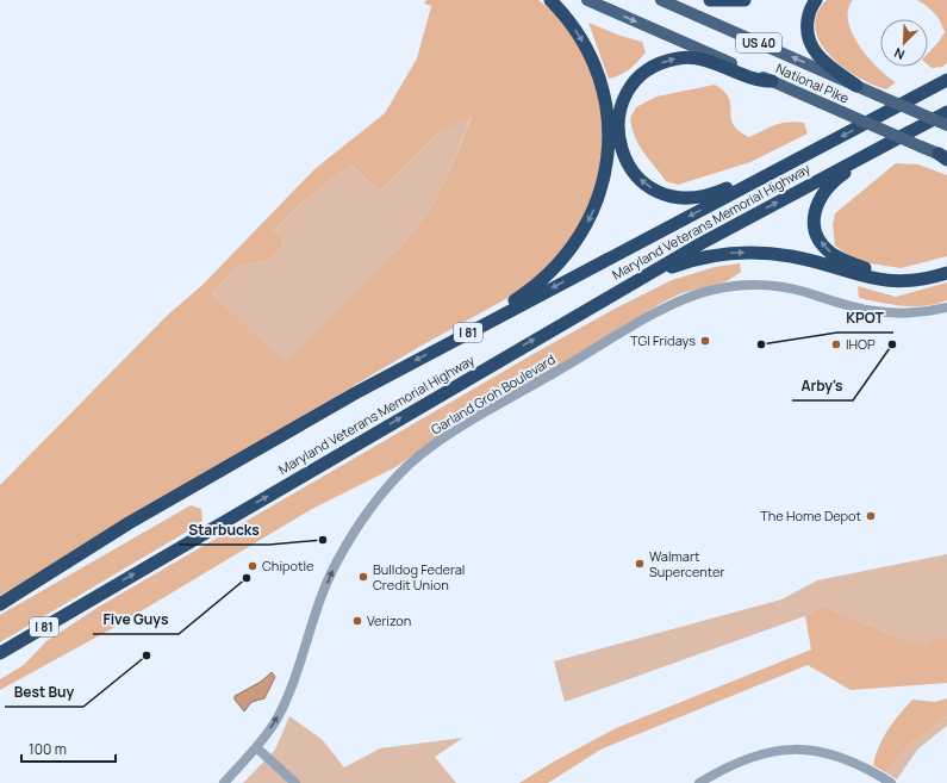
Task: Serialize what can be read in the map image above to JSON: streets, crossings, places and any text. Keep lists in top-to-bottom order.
{
  "streets": {
    "highway": ["Maryland Veterans Memorial Highway", "I 81"],
    "main road": ["US 40", "National Pike"],
    "street": ["Garland Groh Boulevard"]
  },
  "one_way": ["Garland Groh Boulevard"],
  "places": [
    "TGI Fridays",
    "KPOT",
    "IHOP",
    "Arby's",
    "The Home Depot",
    "Starbucks",
    "Walmart Supercenter",
    "Chipotle",
    "Bulldog Federal Credit Union",
    "Five Guys",
    "Verizon",
    "Best Buy"
  ],
  "scale_bar": "100 m",
  "north": "bottom left"
}
